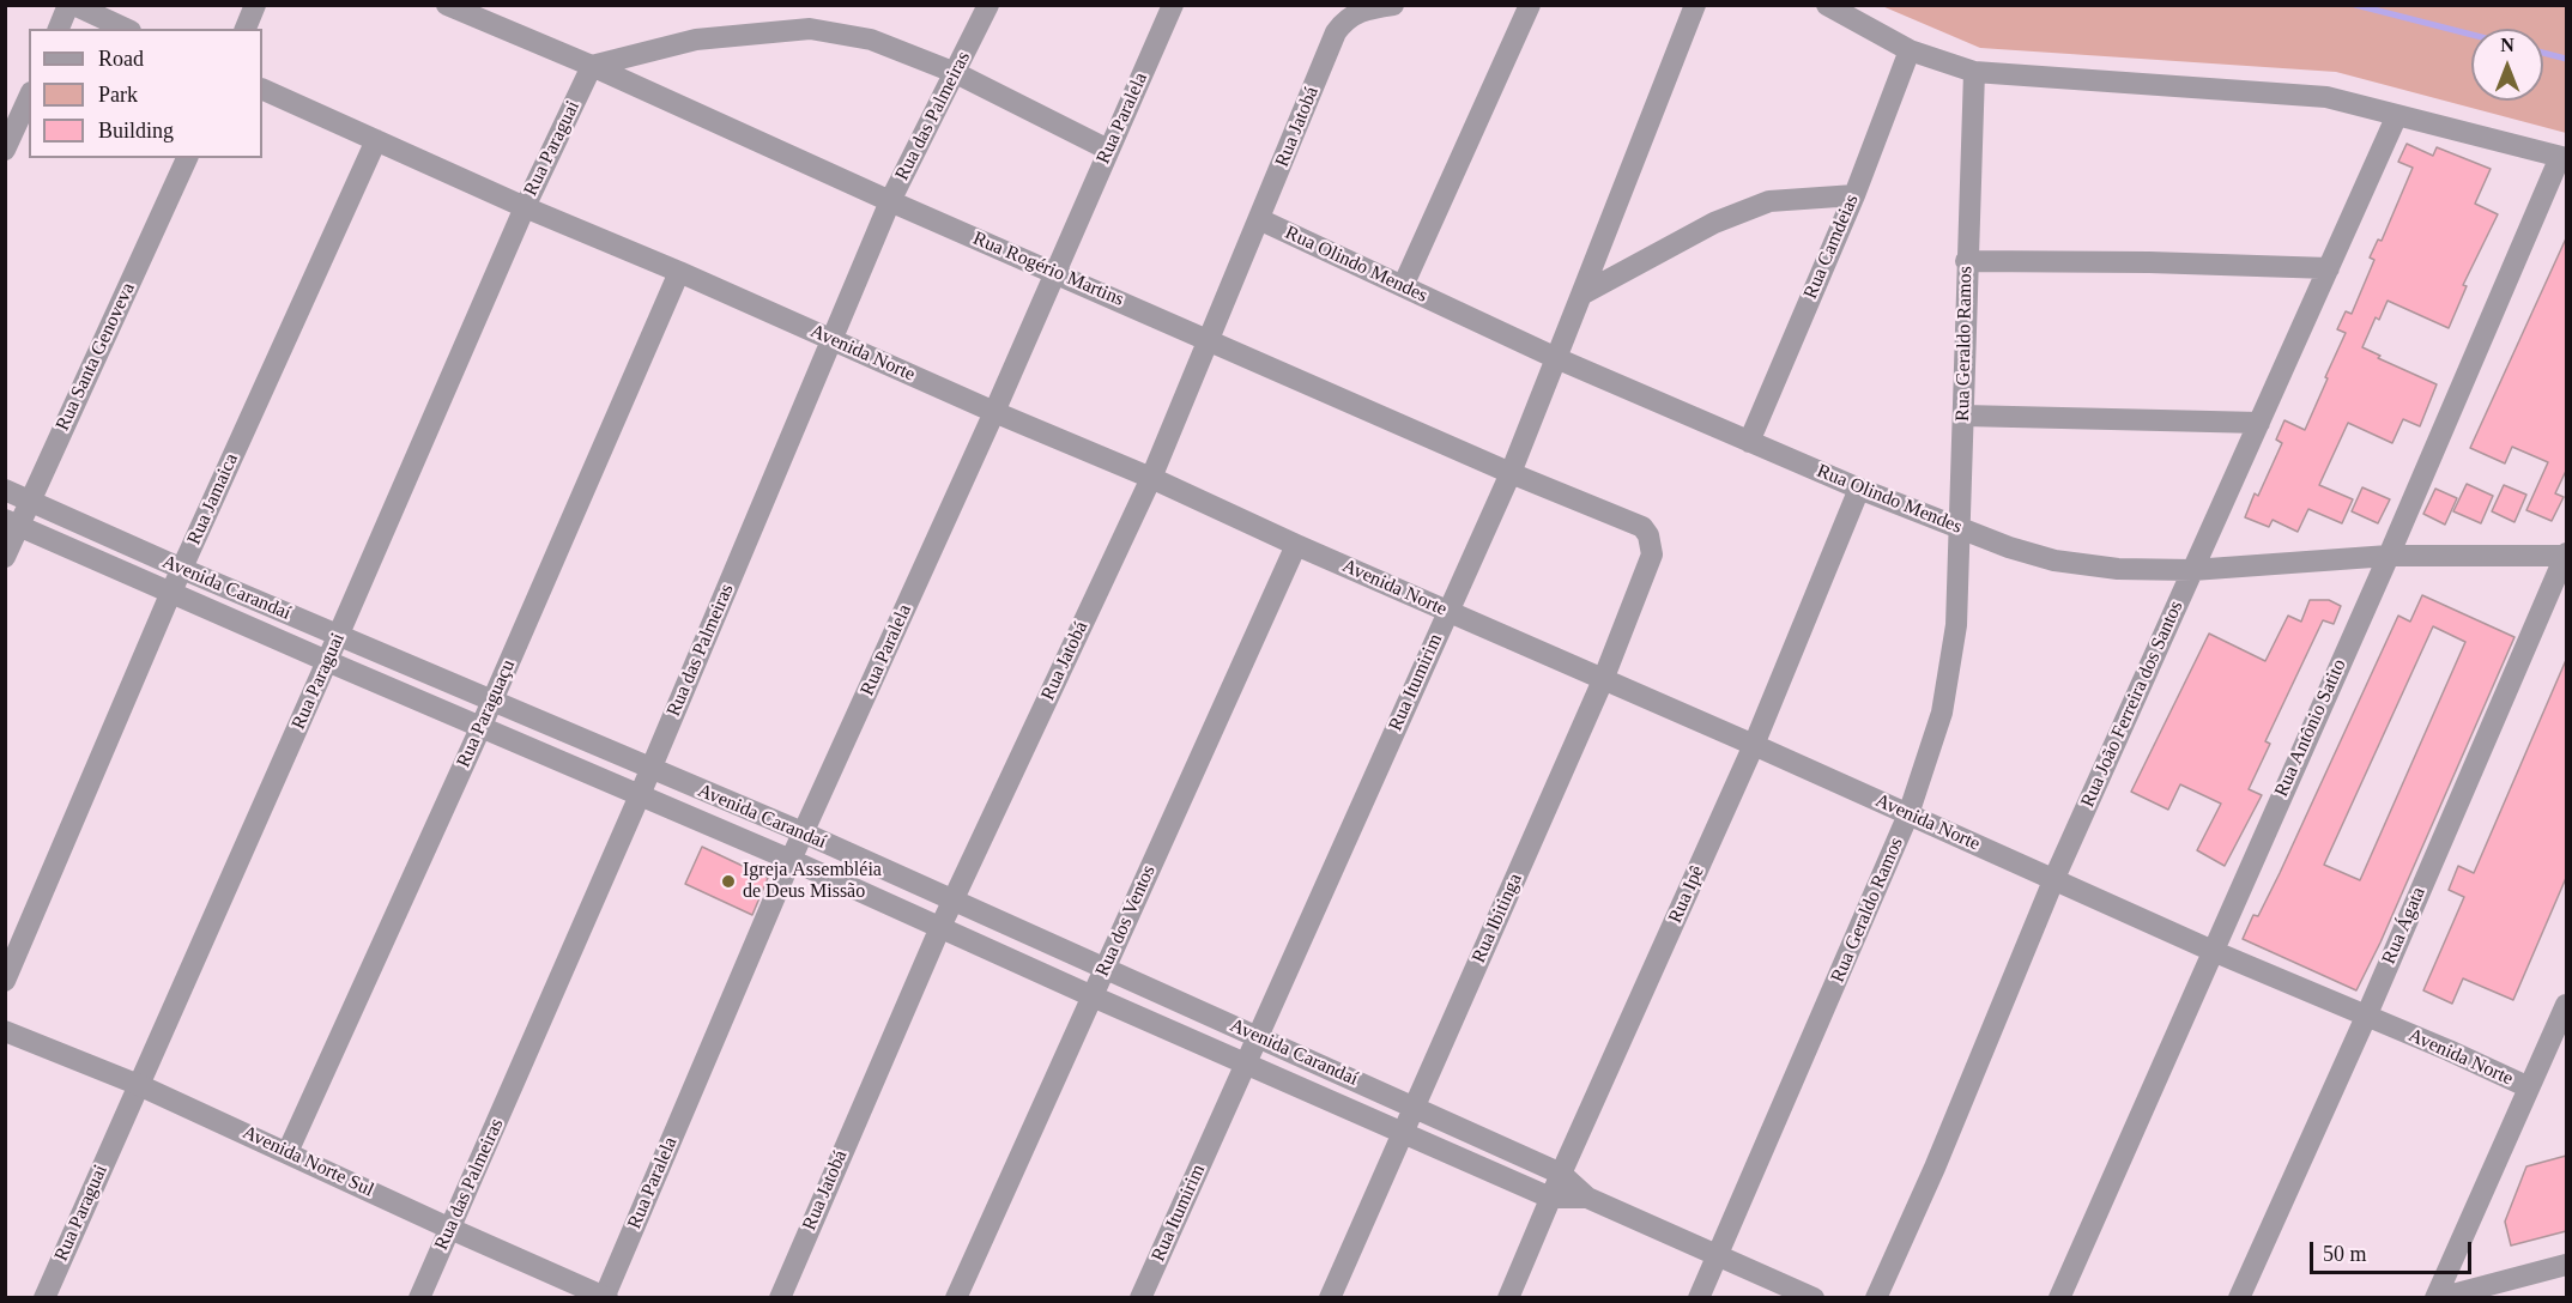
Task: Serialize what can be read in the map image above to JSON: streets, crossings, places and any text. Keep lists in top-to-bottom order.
{
  "streets": {
    "street": [
      "Rua das Palmeiras",
      "Rua Paralela",
      "Rua Jatobá",
      "Rua Paraguai",
      "Rua Camdeias",
      "Rua Olindo Mendes",
      "Rua Rogério Martins",
      "Rua Geraldo Ramos",
      "Avenida Norte",
      "Rua Santa Genoveva",
      "Rua Jamaica",
      "Avenida Carandaí",
      "Rua Itumirim",
      "Rua João Ferreira dos Santos",
      "Rua Paraguaçu",
      "Rua Antônio Satito",
      "Rua Ipê",
      "Rua Ibitinga",
      "Rua dos Ventos",
      "Rua Ágata",
      "Avenida Norte Sul"
    ]
  },
  "crossings": [
    ["Rua das Palmeiras", "Rua Rogério Martins"],
    ["Rua das Palmeiras", "Avenida Norte"],
    ["Rua das Palmeiras", "Avenida Carandaí"],
    ["Rua das Palmeiras", "Avenida Norte Sul"],
    ["Rua Paralela", "Rua Rogério Martins"],
    ["Rua Paralela", "Avenida Norte"],
    ["Rua Paralela", "Avenida Carandaí"],
    ["Rua Paralela", "Avenida Norte Sul"],
    ["Rua Jatobá", "Rua Olindo Mendes"],
    ["Rua Jatobá", "Rua Rogério Martins"],
    ["Rua Jatobá", "Avenida Norte"],
    ["Rua Jatobá", "Avenida Carandaí"],
    ["Rua Paraguai", "Rua Rogério Martins"],
    ["Rua Paraguai", "Avenida Norte"],
    ["Rua Paraguai", "Avenida Carandaí"],
    ["Rua Paraguai", "Avenida Norte Sul"],
    ["Rua Camdeias", "Rua Olindo Mendes"],
    ["Rua Olindo Mendes", "Rua Geraldo Ramos"],
    ["Rua Olindo Mendes", "Rua Itumirim"],
    ["Rua Olindo Mendes", "Rua João Ferreira dos Santos"],
    ["Rua Olindo Mendes", "Rua Antônio Satito"],
    ["Rua Olindo Mendes", "Rua Ipê"],
    ["Rua Olindo Mendes", "Rua Ágata"],
    ["Rua Rogério Martins", "Rua Itumirim"],
    ["Rua Rogério Martins", "Rua Ibitinga"],
    ["Rua Geraldo Ramos", "Avenida Norte"],
    ["Rua Geraldo Ramos", "Avenida Carandaí"],
    ["Avenida Norte", "Rua Jamaica"],
    ["Avenida Norte", "Rua Itumirim"],
    ["Avenida Norte", "Rua João Ferreira dos Santos"],
    ["Avenida Norte", "Rua Paraguaçu"],
    ["Avenida Norte", "Rua Antônio Satito"],
    ["Avenida Norte", "Rua Ipê"],
    ["Avenida Norte", "Rua Ibitinga"],
    ["Avenida Norte", "Rua dos Ventos"],
    ["Avenida Norte", "Rua Ágata"],
    ["Rua Santa Genoveva", "Avenida Carandaí"],
    ["Rua Jamaica", "Avenida Carandaí"],
    ["Avenida Carandaí", "Rua Itumirim"],
    ["Avenida Carandaí", "Rua Paraguaçu"],
    ["Avenida Carandaí", "Rua Ipê"],
    ["Avenida Carandaí", "Rua Ibitinga"],
    ["Avenida Carandaí", "Rua dos Ventos"],
    ["Rua Paraguaçu", "Avenida Norte Sul"]
  ],
  "places": ["Igreja Assembléia de Deus Missão"],
  "legend": ["Road", "Park", "Building"],
  "scale_bar": "50 m",
  "north": "top"
}
